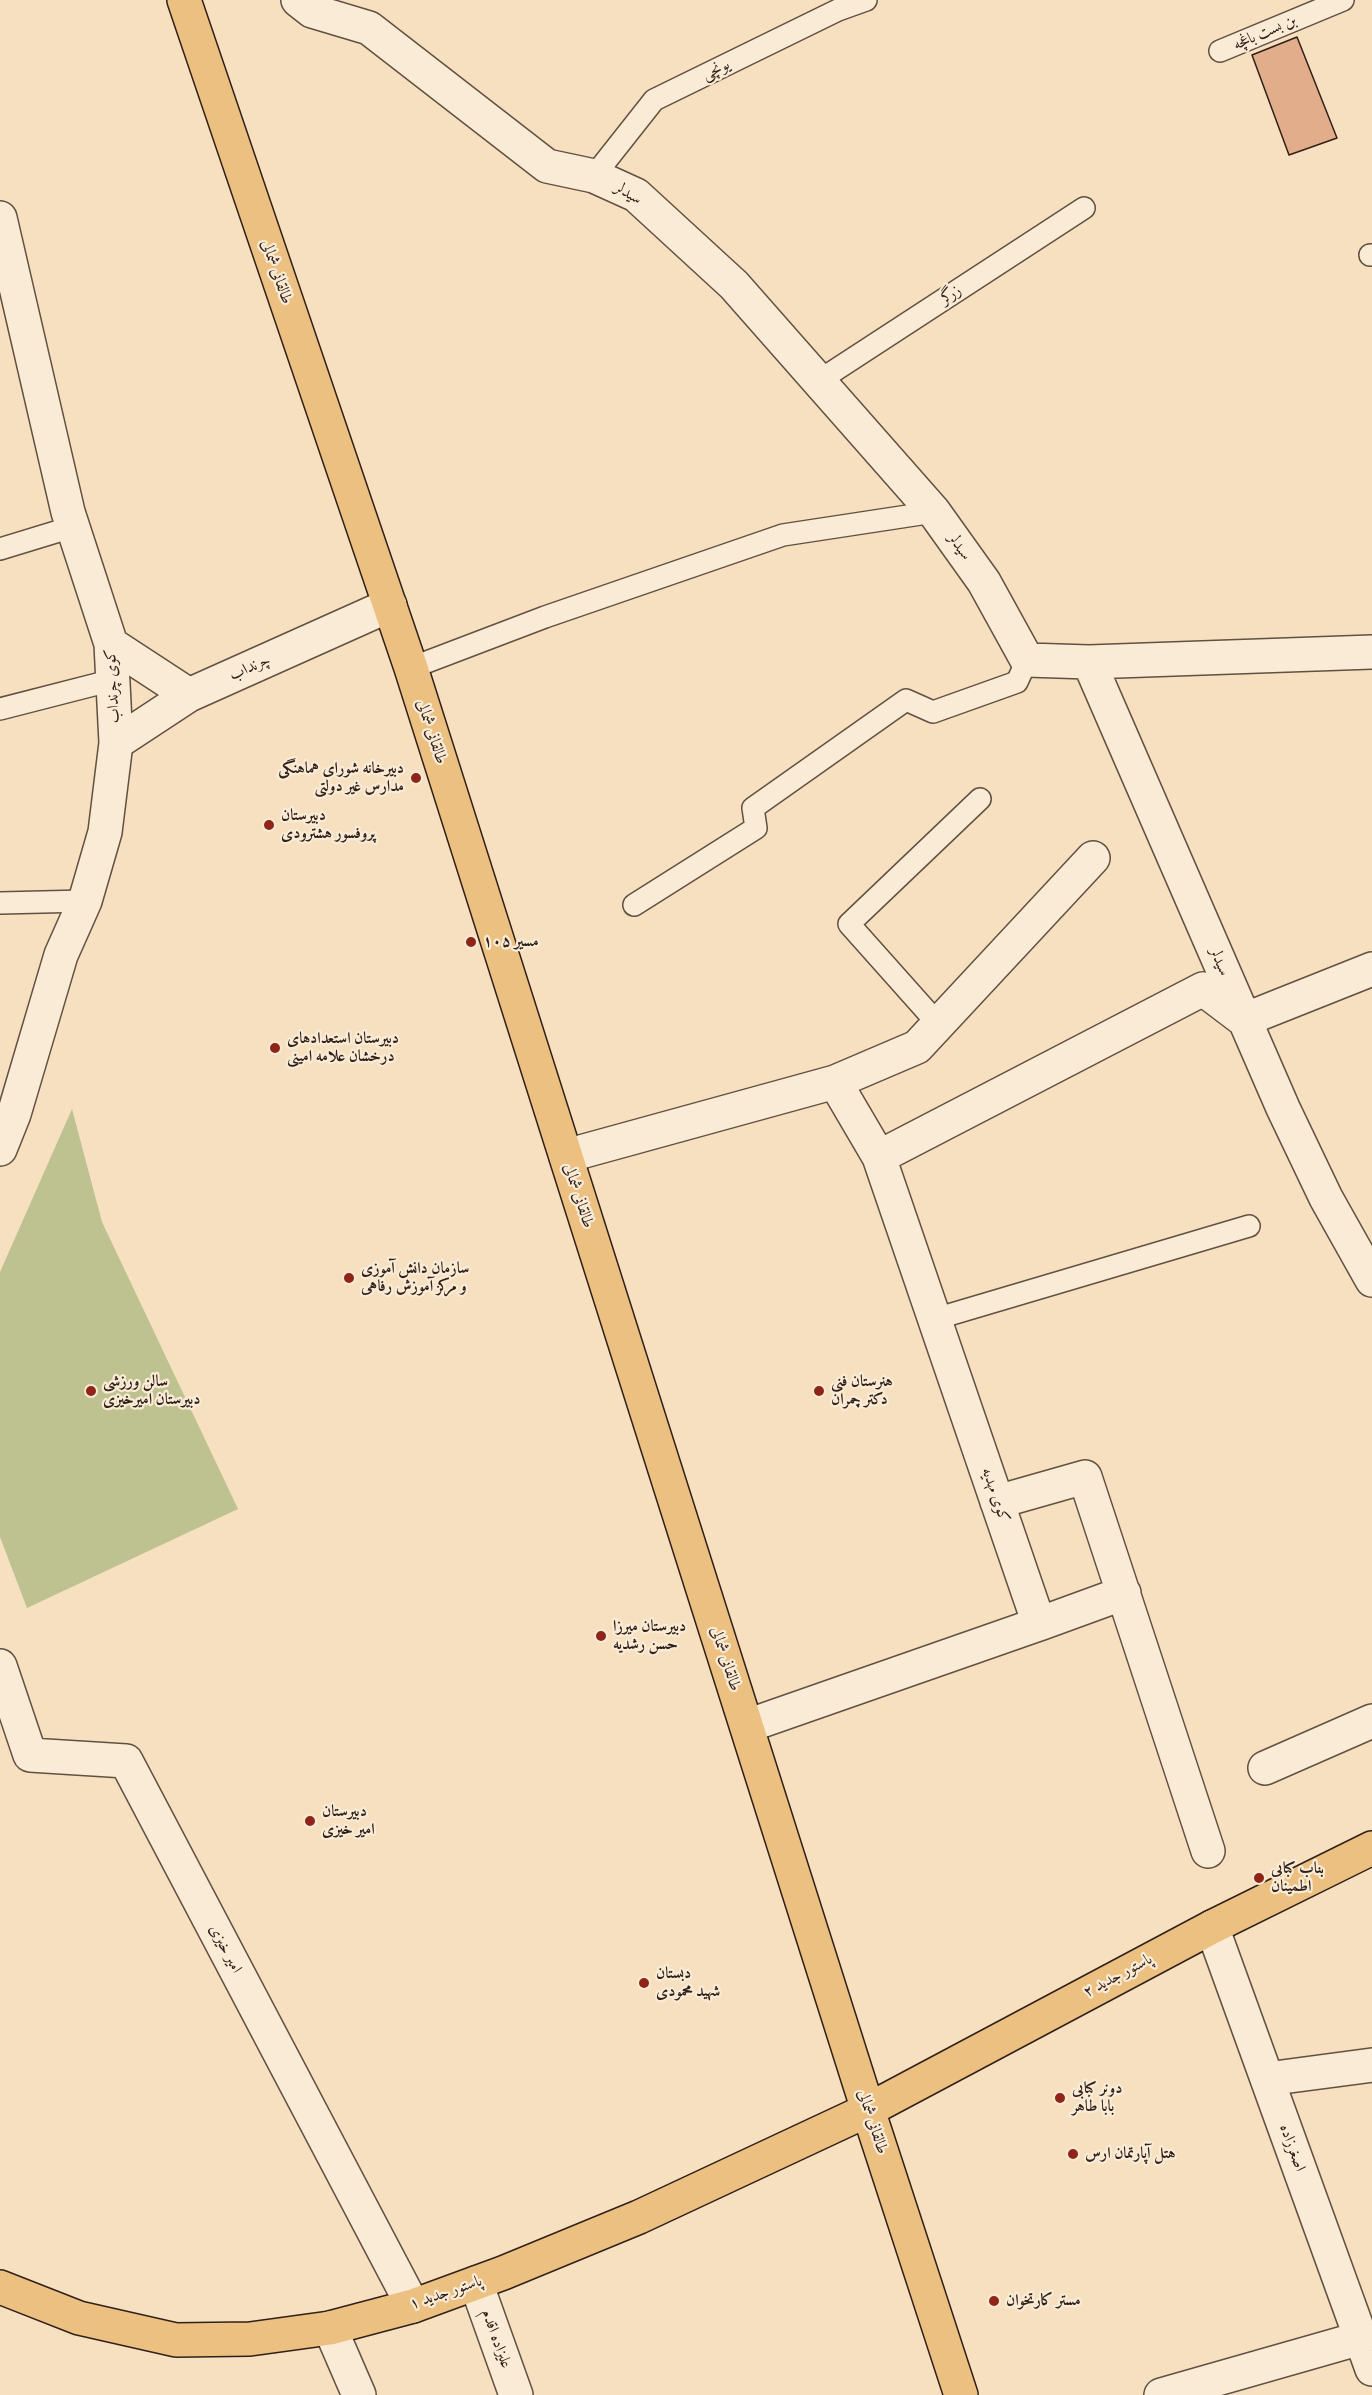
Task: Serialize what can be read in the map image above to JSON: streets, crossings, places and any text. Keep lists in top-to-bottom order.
{
  "streets": {
    "main road": ["طالقانی شمالی", "پاستور جدید ۲", "پاستور جدید ۱"],
    "street": [
      "سیدلر",
      "چرنداب",
      "کوی چرنداب",
      "کوی ‌‌‌مهدیه",
      "امیر خیزی",
      "اصغرزاده",
      "علیزاده اقدم"
    ],
    "lane": ["بن بست باغچه", "یونچی", "زرگر"]
  },
  "crossings": [
    ["یونچی", "سیدلر"],
    ["سیدلر", "زرگر"],
    ["طالقانی شمالی", "چرنداب"],
    ["طالقانی شمالی", "پاستور جدید ۲"],
    ["طالقانی شمالی", "پاستور جدید ۱"],
    ["چرنداب", "کوی چرنداب"],
    ["امیر خیزی", "پاستور جدید ۱"],
    ["پاستور جدید ۲", "اصغرزاده"],
    ["پاستور جدید ۲", "پاستور جدید ۱"],
    ["پاستور جدید ۱", "علیزاده اقدم"]
  ],
  "places": [
    "دبیرخانه شورای هماهنگی مدارس غیر دولتی",
    "دبیرستان پروفسور هشترودی",
    "مسیر ۱۰۵",
    "دبیرستان استعدادهای درخشان علامه امینی",
    "سازمان دانش آموزی و مرکز آموزش رفاهی",
    "سالن ورزشی دبیرستان امیرخیزی",
    "هنرستان فنی دکتر چمران",
    "دبیرستان میرزا حسن رشدیه",
    "دبیرستان امیر خیزی",
    "بناب کبابی اطمینان",
    "دبستان شهید محمودی",
    "دونر کبابی بابا طاهر",
    "هتل آپارتمان ارس",
    "مستر کارتخوان"
  ]
}
